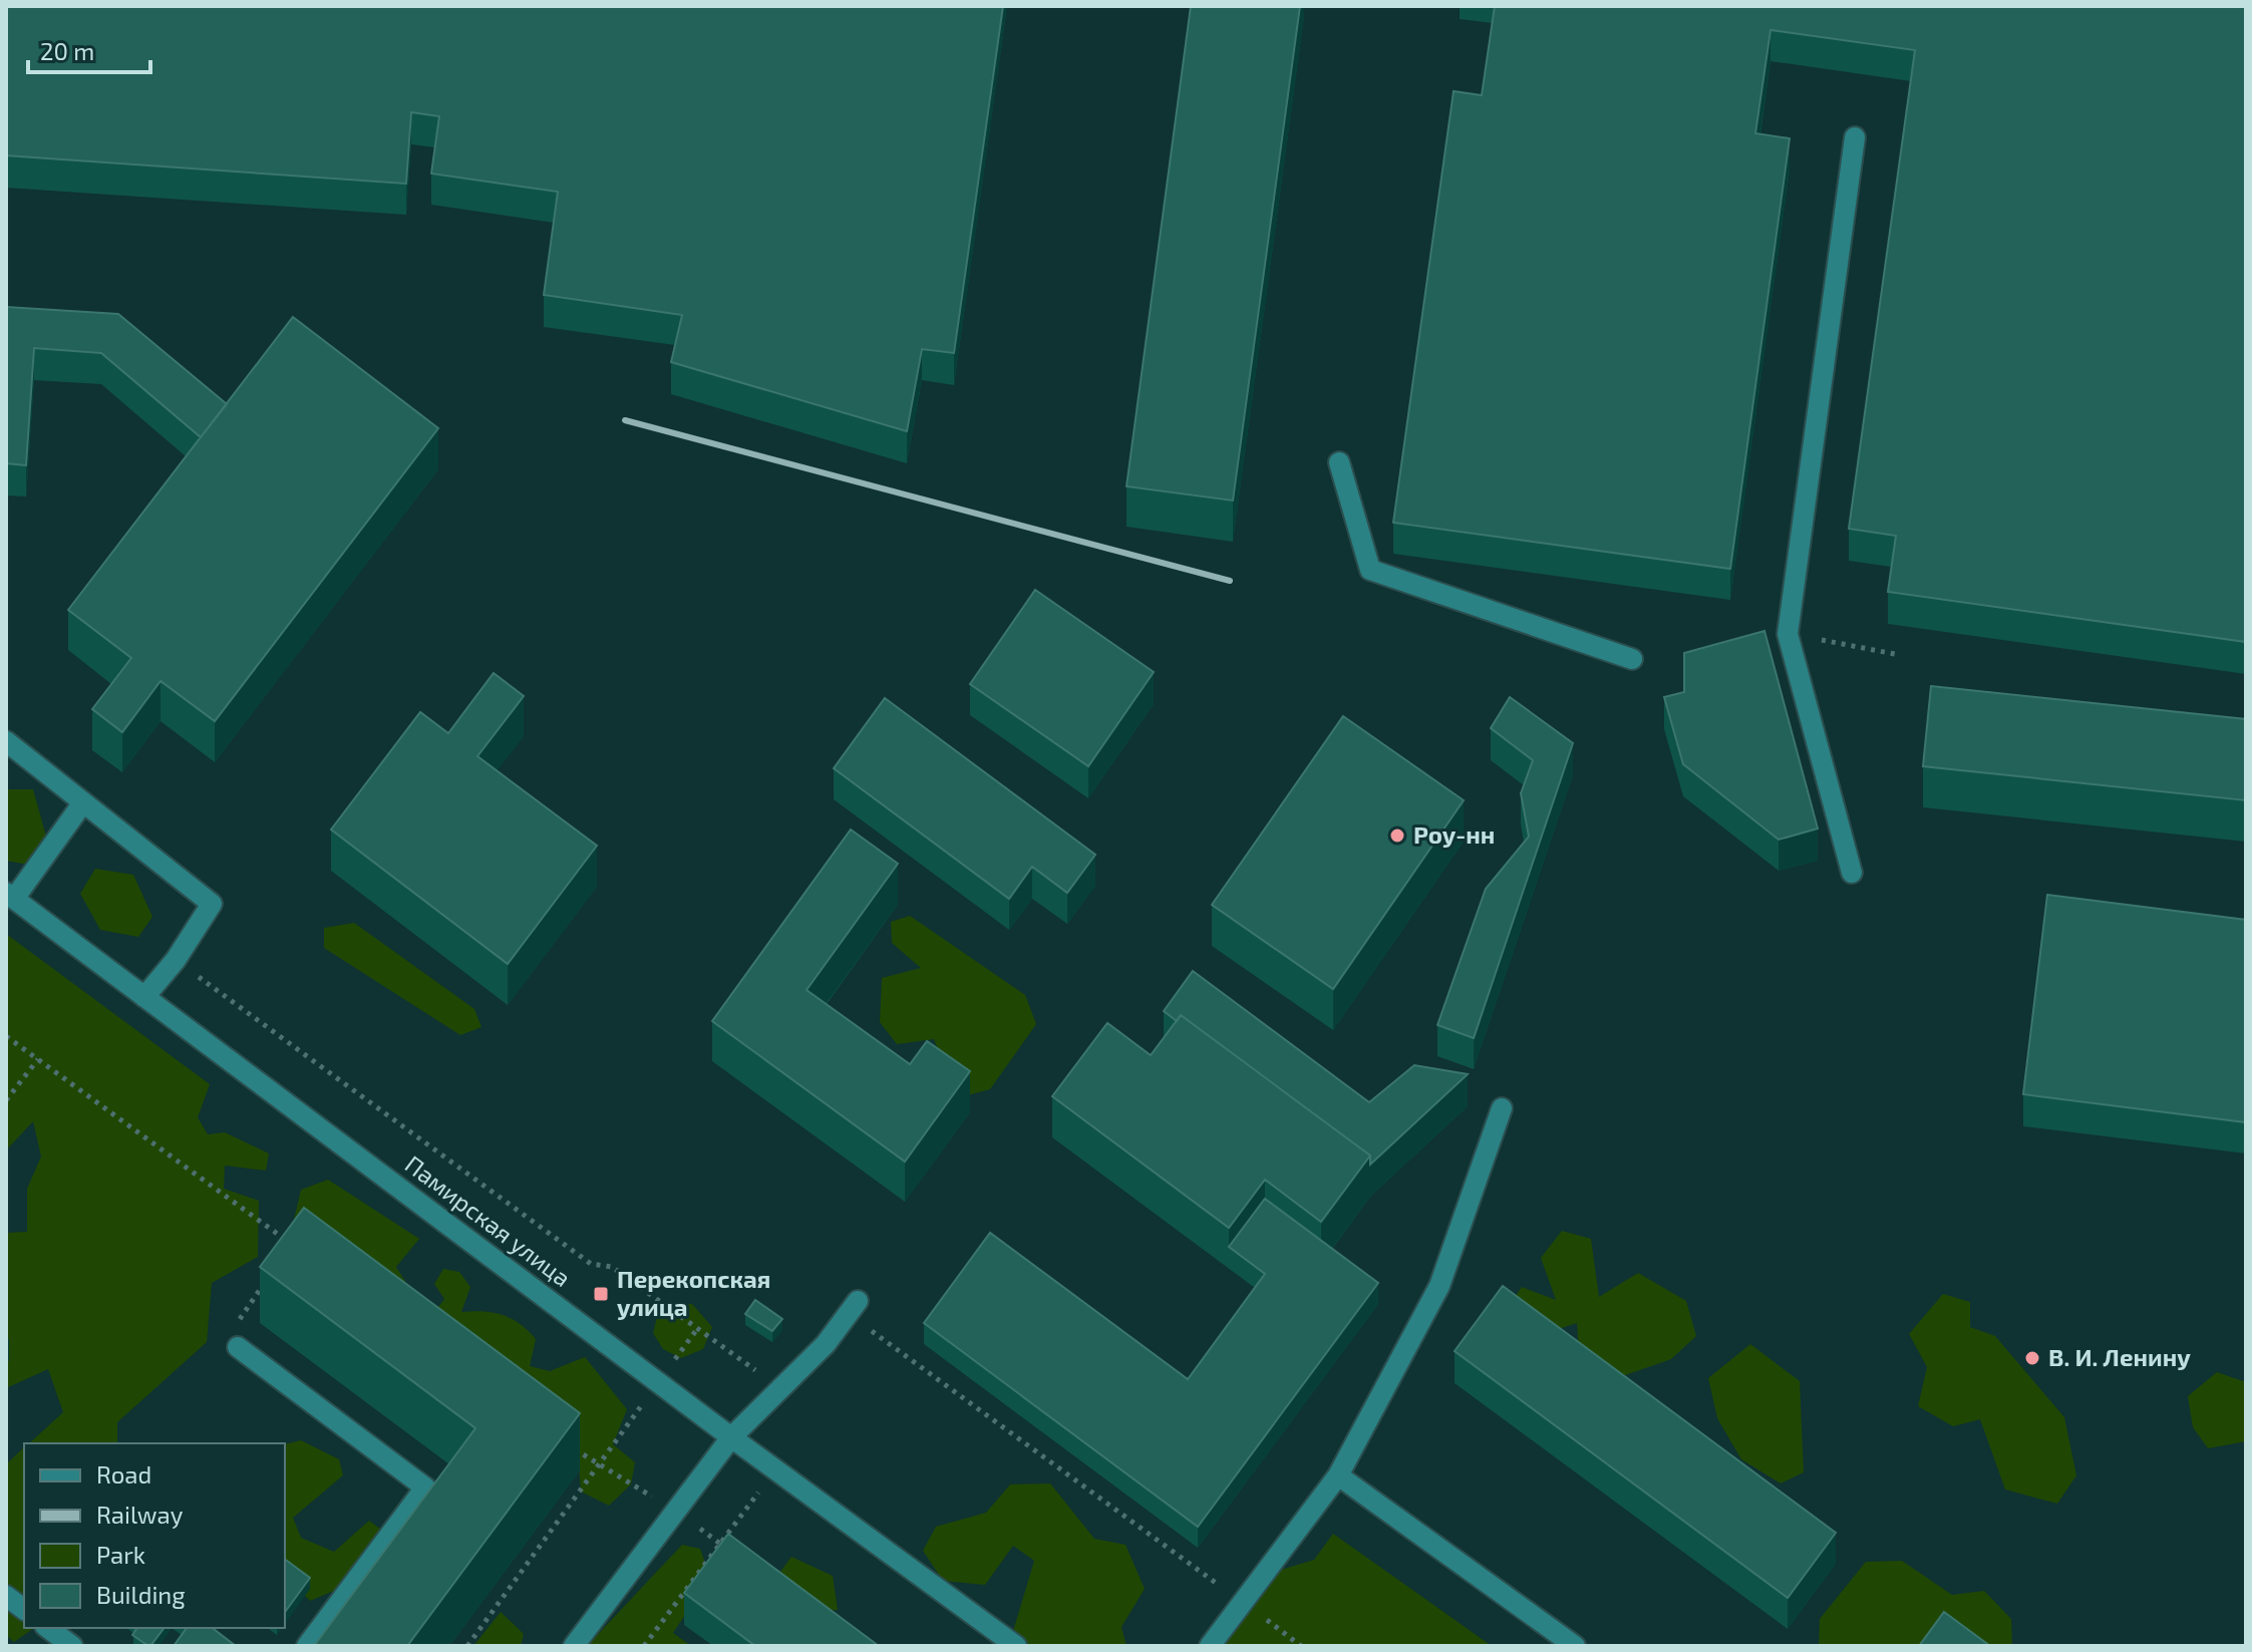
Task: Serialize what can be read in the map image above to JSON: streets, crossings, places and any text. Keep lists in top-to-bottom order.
{
  "streets": {
    "street": ["Памирская улица"]
  },
  "places": {
    "other": ["Роу-нн", "В. И. Ленину"],
    "transit": ["Перекопская улица"]
  },
  "legend": [
    "Road",
    "Railway",
    "Park",
    "Building"
  ],
  "scale_bar": "20 m"
}
